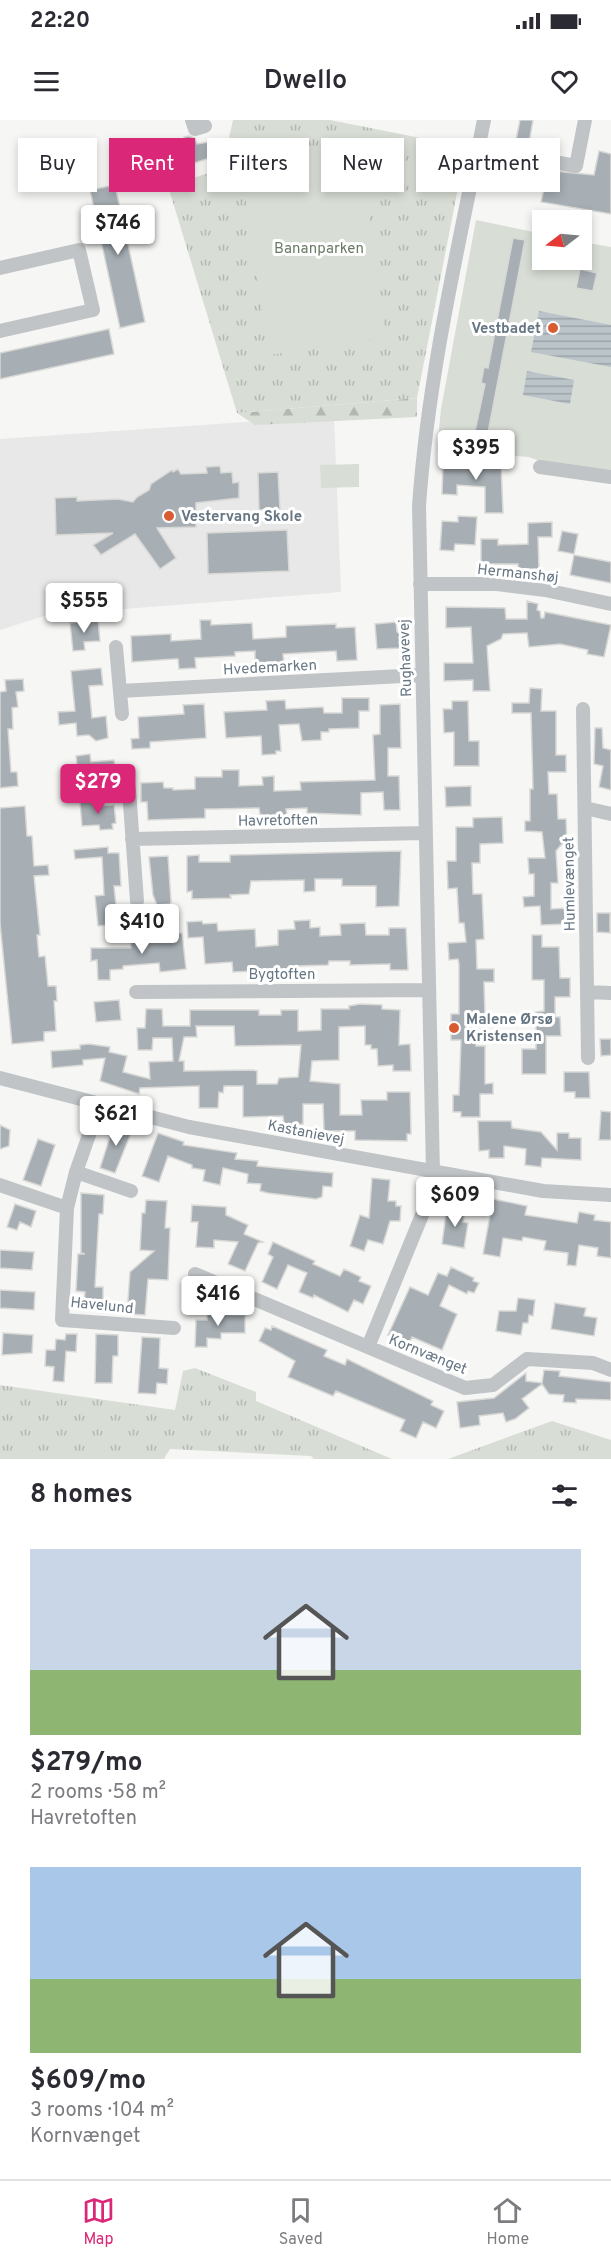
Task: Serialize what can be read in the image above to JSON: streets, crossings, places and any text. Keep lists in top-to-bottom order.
{
  "streets": {
    "street": [
      "Hermanshøj",
      "Rughavevej",
      "Hvedemarken",
      "Havretoften",
      "Humlevænget",
      "Bygtoften",
      "Kastanievej",
      "Havelund",
      "Kornvænget"
    ]
  },
  "crossings": [
    ["Hermanshøj", "Rughavevej"],
    ["Rughavevej", "Hvedemarken"],
    ["Rughavevej", "Havretoften"],
    ["Rughavevej", "Bygtoften"],
    ["Rughavevej", "Kastanievej"],
    ["Rughavevej", "Kornvænget"],
    ["Kastanievej", "Havelund"],
    ["Kastanievej", "Kornvænget"]
  ],
  "parks": ["Bananparken"],
  "places": ["Vestbadet", "Vestervang Skole", "Malene Ørsø Kristensen"],
  "north": "left",
  "page": {
    "status": "22:20",
    "header": "Dwello",
    "chip": [
      "Buy",
      "Rent",
      "Filters",
      "New",
      "Apartment"
    ],
    "price": [
      "$746",
      "$395",
      "$555",
      "$279",
      "$410",
      "$621",
      "$609",
      "$416"
    ],
    "heading": "8 homes",
    "list": [
      {
        "name": "$279/mo",
        "note": "2 rooms · 58 m² · Havretoften"
      },
      {
        "name": "$609/mo",
        "note": "3 rooms · 104 m² · Kornvænget"
      }
    ],
    "tabs": ["Map", "Saved", "Home"]
  }
}
